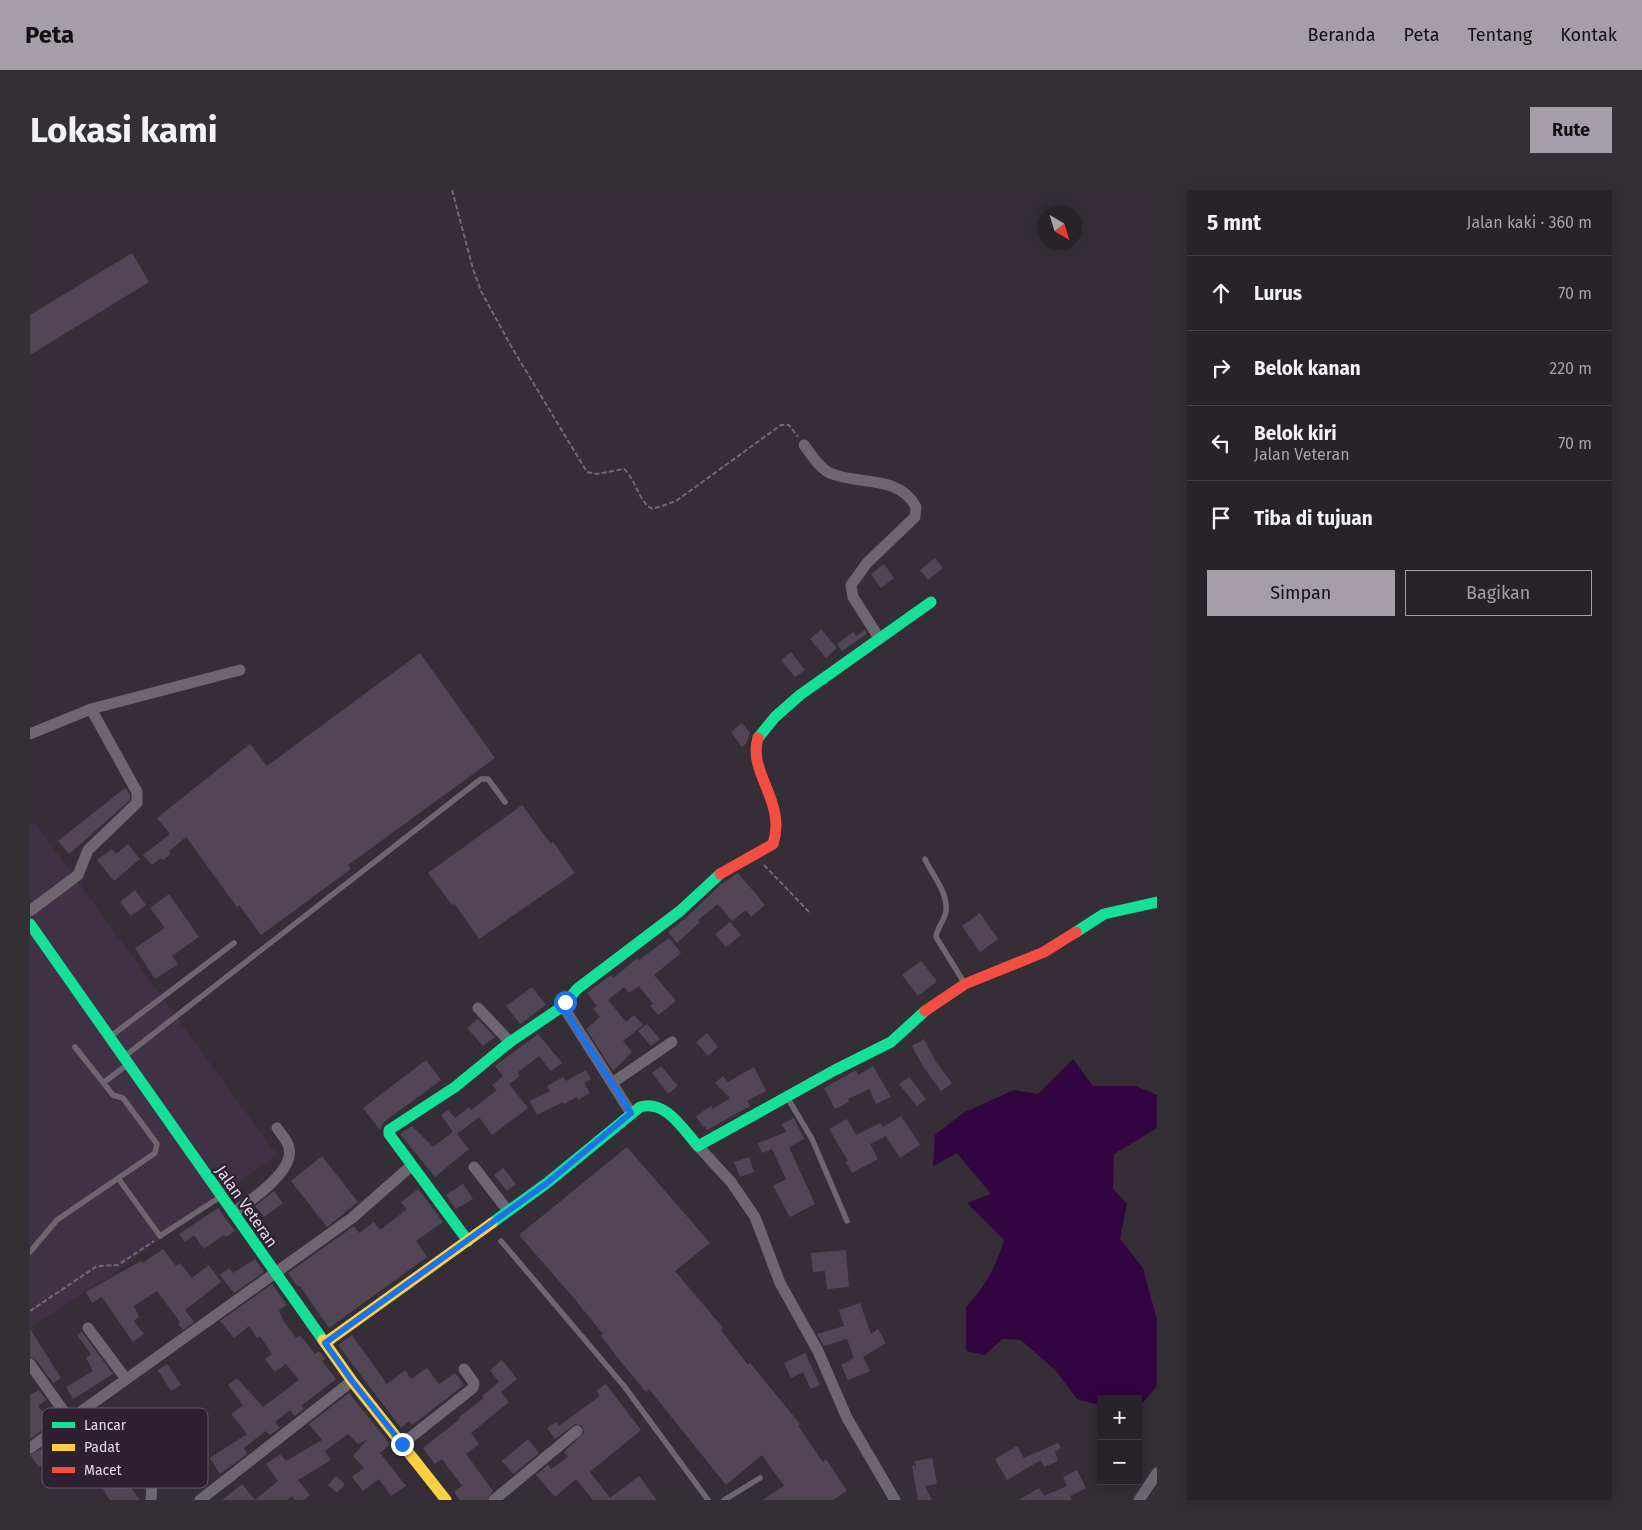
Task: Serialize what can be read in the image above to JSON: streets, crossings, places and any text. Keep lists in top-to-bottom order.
{
  "streets": {
    "street": ["Jalan Veteran"]
  },
  "legend": ["Lancar", "Padat", "Macet"],
  "north": "bottom right",
  "page": {
    "header": "Peta",
    "nav": [
      "Beranda",
      "Peta",
      "Tentang",
      "Kontak"
    ],
    "buttons": [
      "Rute",
      ["Simpan", "Bagikan"]
    ],
    "title": "Lokasi kami",
    "heading": ["5 mnt", "Jalan kaki · 360 m"],
    "list": [
      ["Lurus", "70 m"],
      ["Belok kanan", "220 m"],
      ["Belok kiri", "Jalan Veteran", "70 m"],
      "Tiba di tujuan"
    ],
    "map_buttons": ["+", "−"]
  }
}
